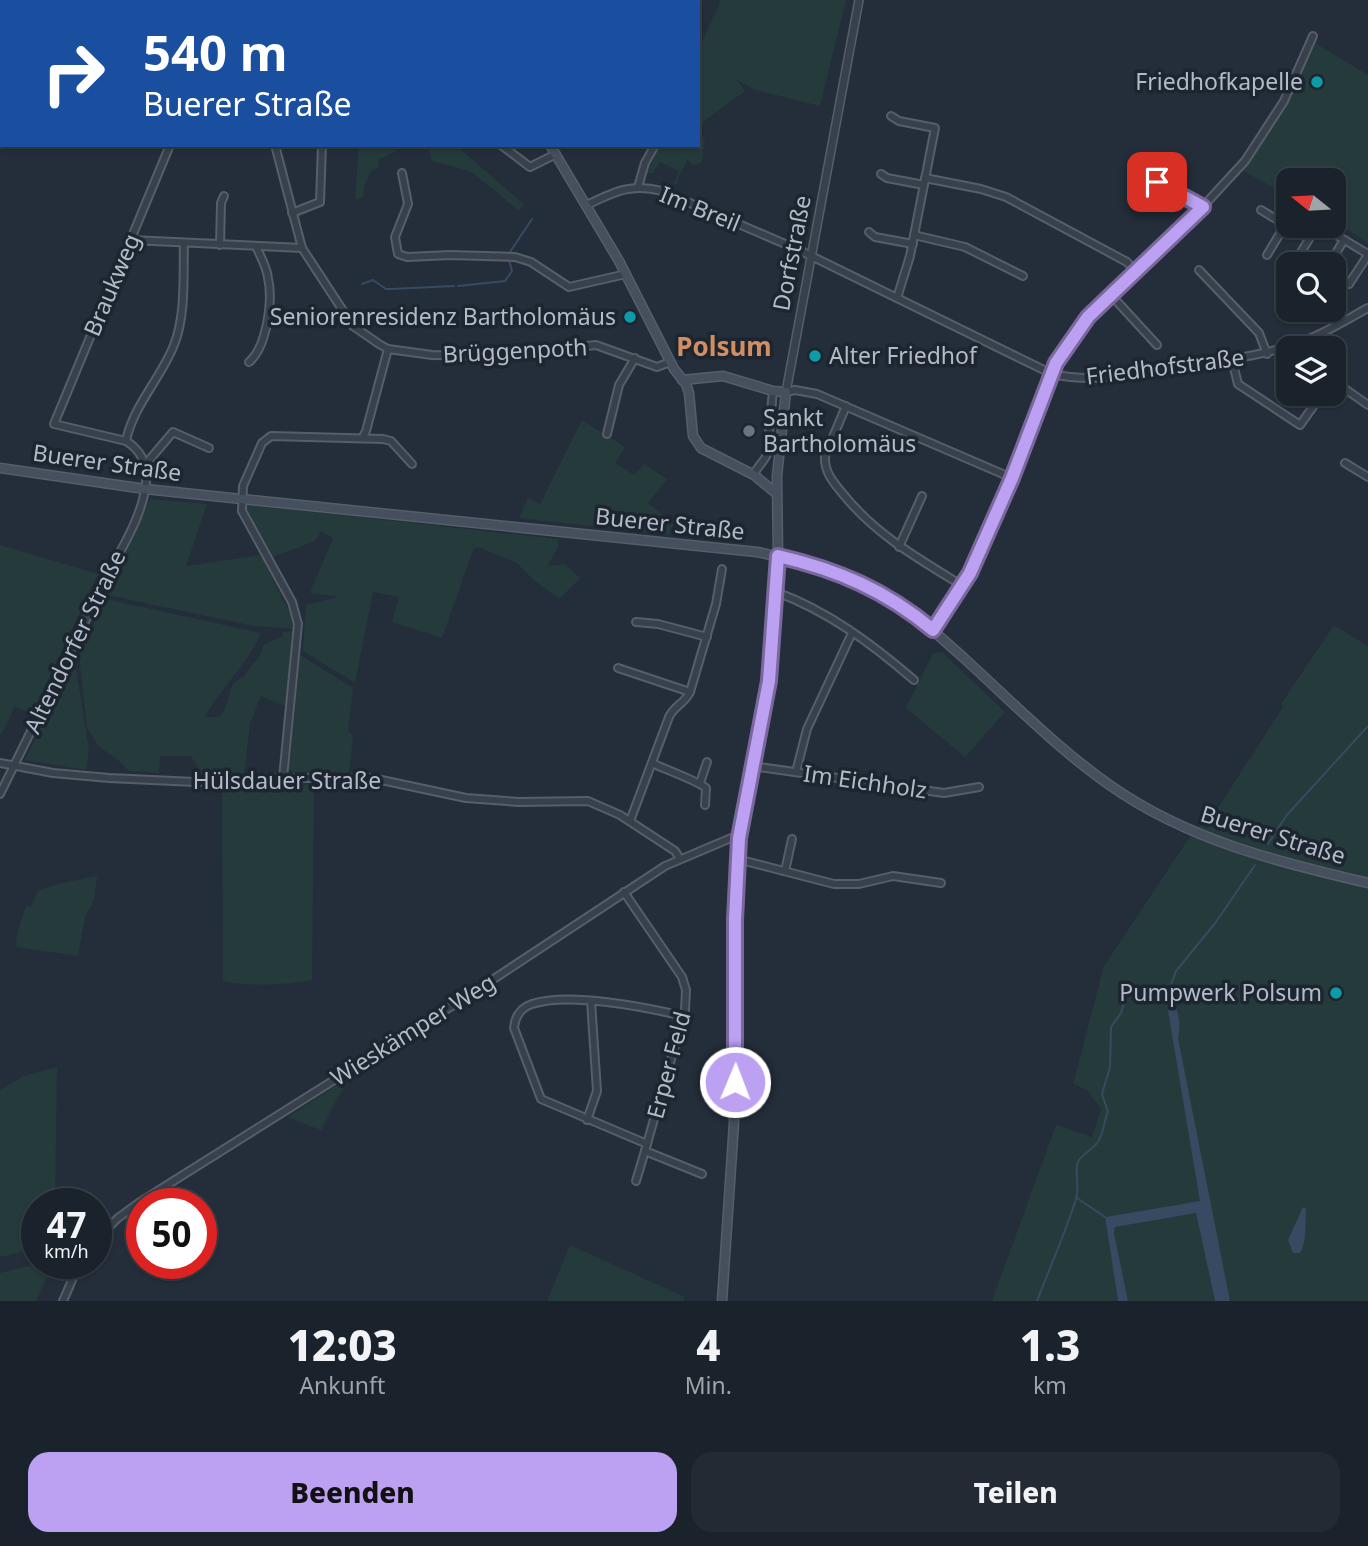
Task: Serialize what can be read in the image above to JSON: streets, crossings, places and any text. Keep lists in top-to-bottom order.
{
  "streets": {
    "main road": ["Dorfstraße", "Buerer Straße"],
    "street": [
      "Im Breil",
      "Braukweg",
      "Brüggenpoth",
      "Friedhofstraße",
      "Altendorfer Straße",
      "Hülsdauer Straße",
      "Im Eichholz",
      "Wieskämper Weg",
      "Erper Feld"
    ]
  },
  "crossings": [
    ["Im Breil", "Dorfstraße"],
    ["Im Breil", "Friedhofstraße"],
    ["Dorfstraße", "Friedhofstraße"],
    ["Dorfstraße", "Buerer Straße"],
    ["Dorfstraße", "Im Eichholz"],
    ["Dorfstraße", "Wieskämper Weg"],
    ["Buerer Straße", "Altendorfer Straße"],
    ["Altendorfer Straße", "Hülsdauer Straße"],
    ["Hülsdauer Straße", "Wieskämper Weg"],
    ["Wieskämper Weg", "Erper Feld"]
  ],
  "districts": ["Polsum"],
  "places": [
    "Friedhofkapelle",
    "Seniorenresidenz Bartholomäus",
    "Alter Friedhof",
    "Sankt Bartholomäus",
    "Pumpwerk Polsum"
  ],
  "north": "left",
  "page": {
    "turn": ["540 m", "Buerer Straße"],
    "speed": "47 km/h",
    "limit": "50",
    "eta": [
      "12:03",
      "Ankunft",
      "4",
      "Min.",
      "1.3",
      "km"
    ],
    "buttons": ["Beenden", "Teilen"]
  }
}
